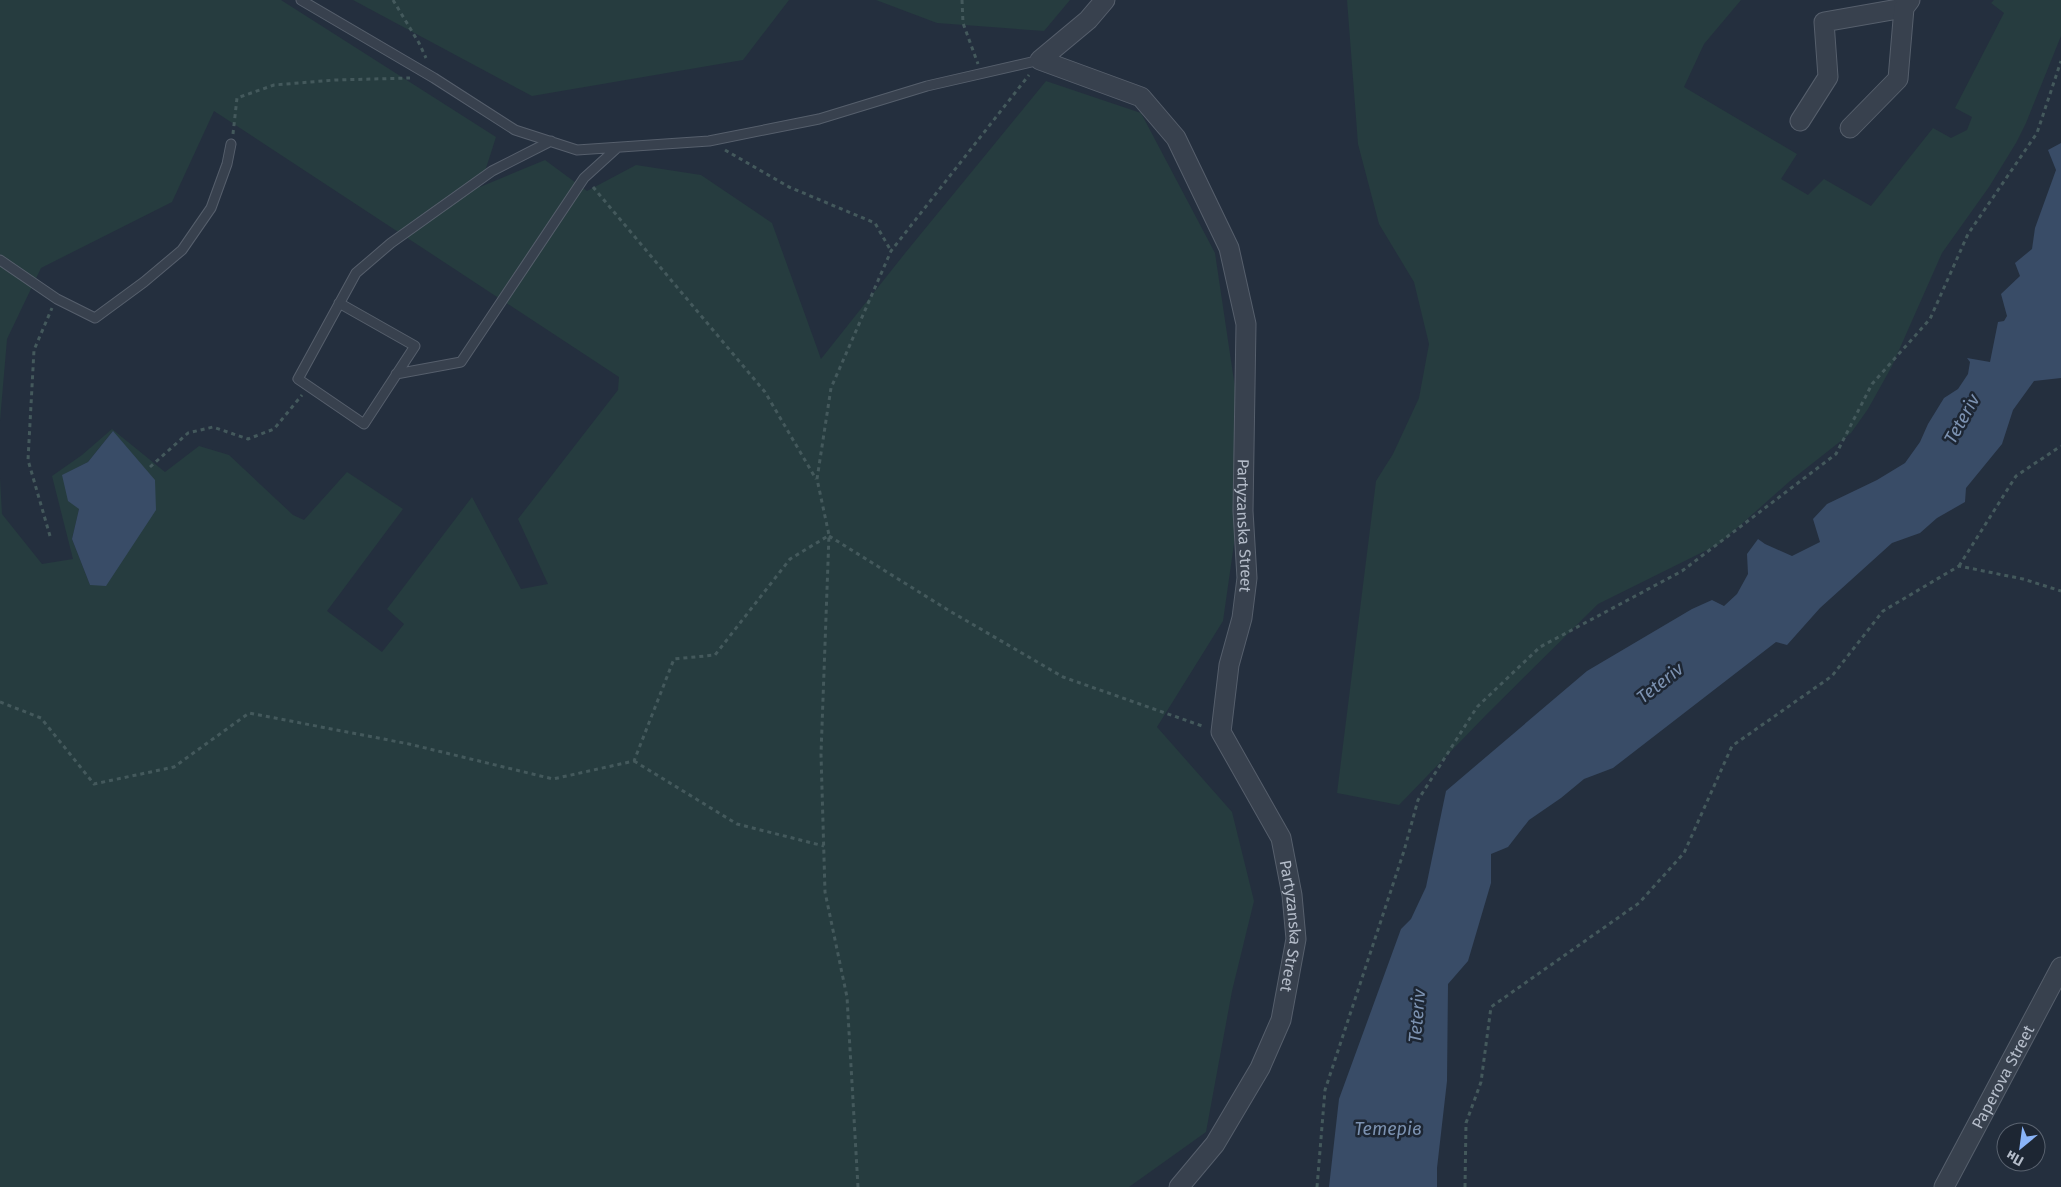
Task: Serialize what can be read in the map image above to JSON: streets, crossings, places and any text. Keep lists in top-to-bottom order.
{
  "streets": {
    "street": ["Partyzanska Street", "Paperova Street"]
  },
  "water": ["Teteriv", "Тетерів"],
  "north": "bottom left"
}
